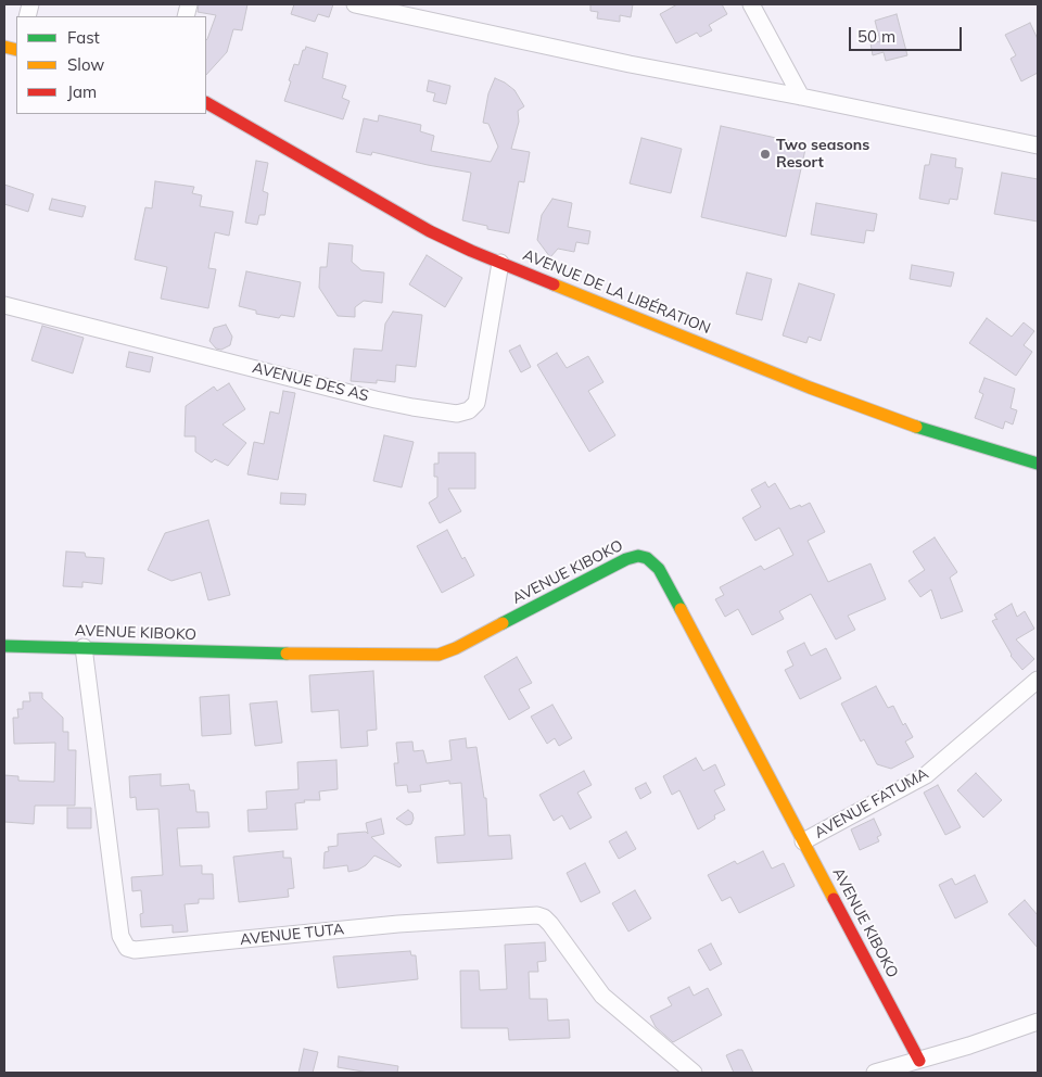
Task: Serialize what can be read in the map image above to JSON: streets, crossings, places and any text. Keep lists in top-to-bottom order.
{
  "streets": {
    "street": [
      "AVENUE DE LA LIBÉRATION",
      "AVENUE DES AS",
      "AVENUE KIBOKO",
      "AVENUE FATUMA",
      "AVENUE TUTA"
    ]
  },
  "crossings": [
    ["AVENUE DE LA LIBÉRATION", "AVENUE DES AS"],
    ["AVENUE KIBOKO", "AVENUE FATUMA"],
    ["AVENUE KIBOKO", "AVENUE TUTA"]
  ],
  "places": ["Two seasons Resort"],
  "legend": ["Fast", "Slow", "Jam"],
  "scale_bar": "50 m"
}
